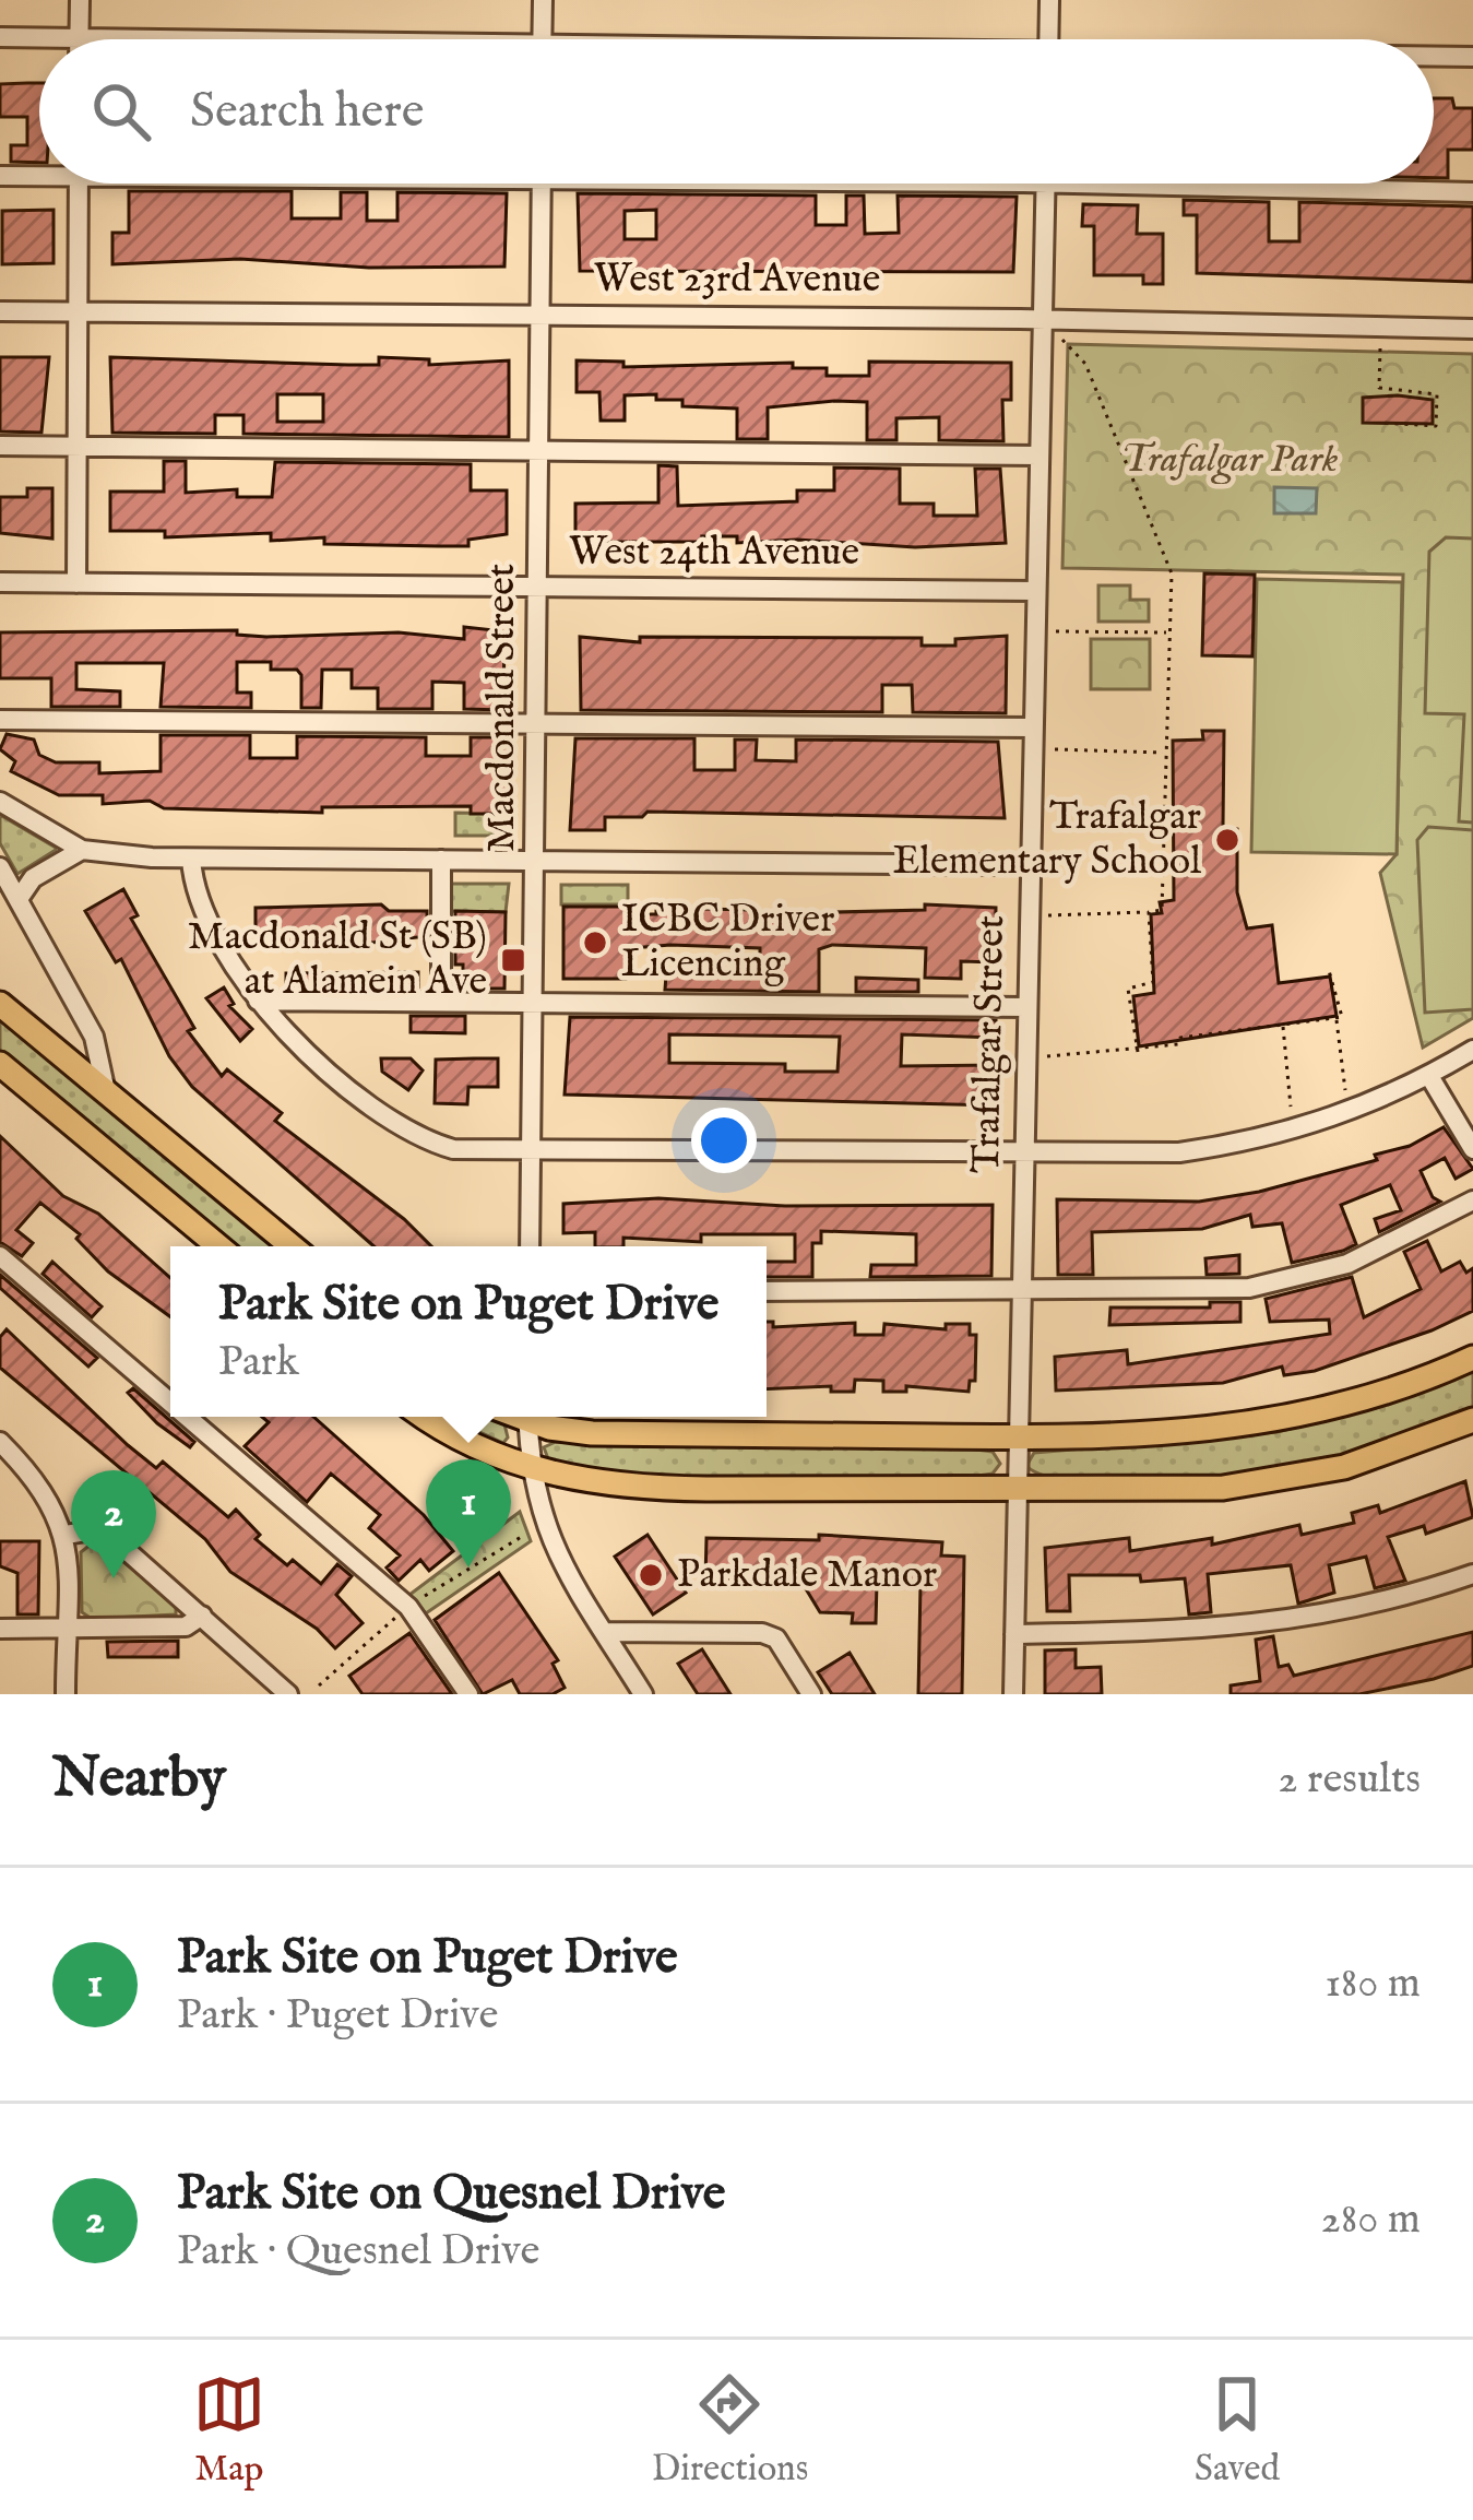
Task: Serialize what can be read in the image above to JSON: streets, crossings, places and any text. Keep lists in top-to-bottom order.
{
  "streets": {
    "street": [
      "West 23rd Avenue",
      "West 24th Avenue",
      "Macdonald Street",
      "Trafalgar Street"
    ]
  },
  "crossings": [
    ["West 23rd Avenue", "Macdonald Street"],
    ["West 23rd Avenue", "Trafalgar Street"],
    ["West 24th Avenue", "Macdonald Street"],
    ["West 24th Avenue", "Trafalgar Street"]
  ],
  "parks": ["Trafalgar Park"],
  "places": {
    "other": ["Trafalgar Elementary School", "ICBC Driver Licencing", "Parkdale Manor"],
    "transit": ["Macdonald St (SB) at Alamein Ave"]
  },
  "page": {
    "search": "Search here",
    "popup": ["Park Site on Puget Drive", "Park"],
    "pins": ["1", "2"],
    "heading": ["Nearby", "2 results"],
    "list": [
      {
        "mark": "1",
        "name": "Park Site on Puget Drive",
        "note": "Park · Puget Drive",
        "value": "180 m"
      },
      {
        "mark": "2",
        "name": "Park Site on Quesnel Drive",
        "note": "Park · Quesnel Drive",
        "value": "280 m"
      }
    ],
    "nav": ["Map", "Directions", "Saved"]
  }
}
